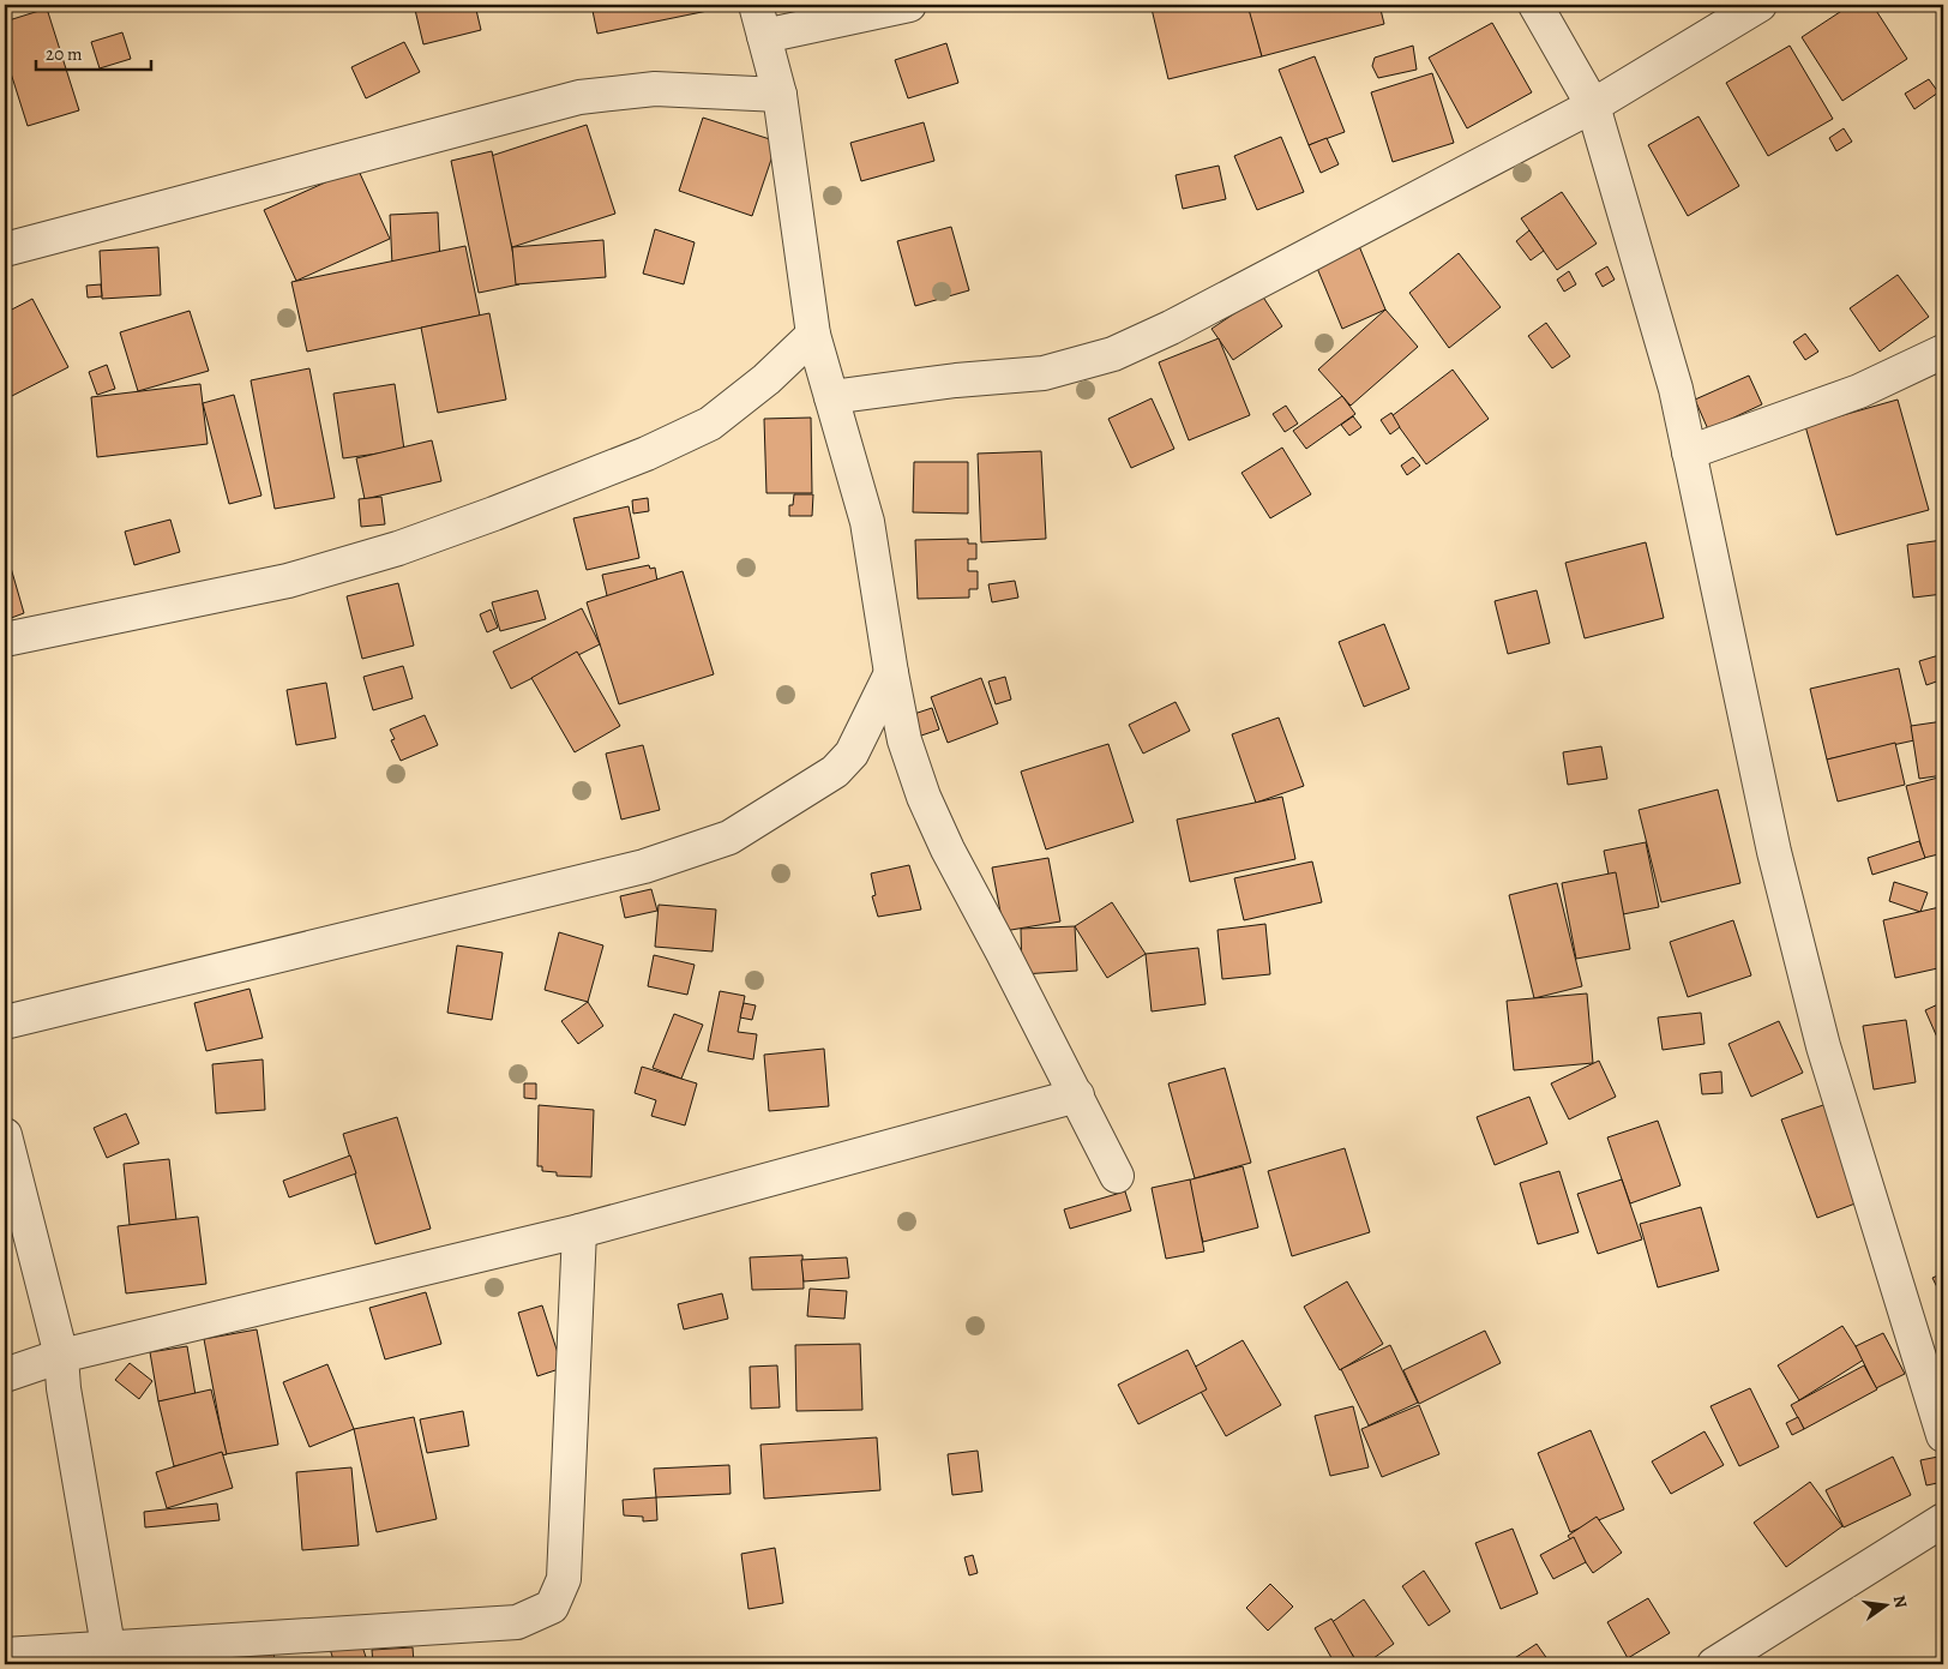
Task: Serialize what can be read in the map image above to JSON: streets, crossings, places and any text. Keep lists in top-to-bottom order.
{
  "scale_bar": "20 m",
  "north": "right"
}
